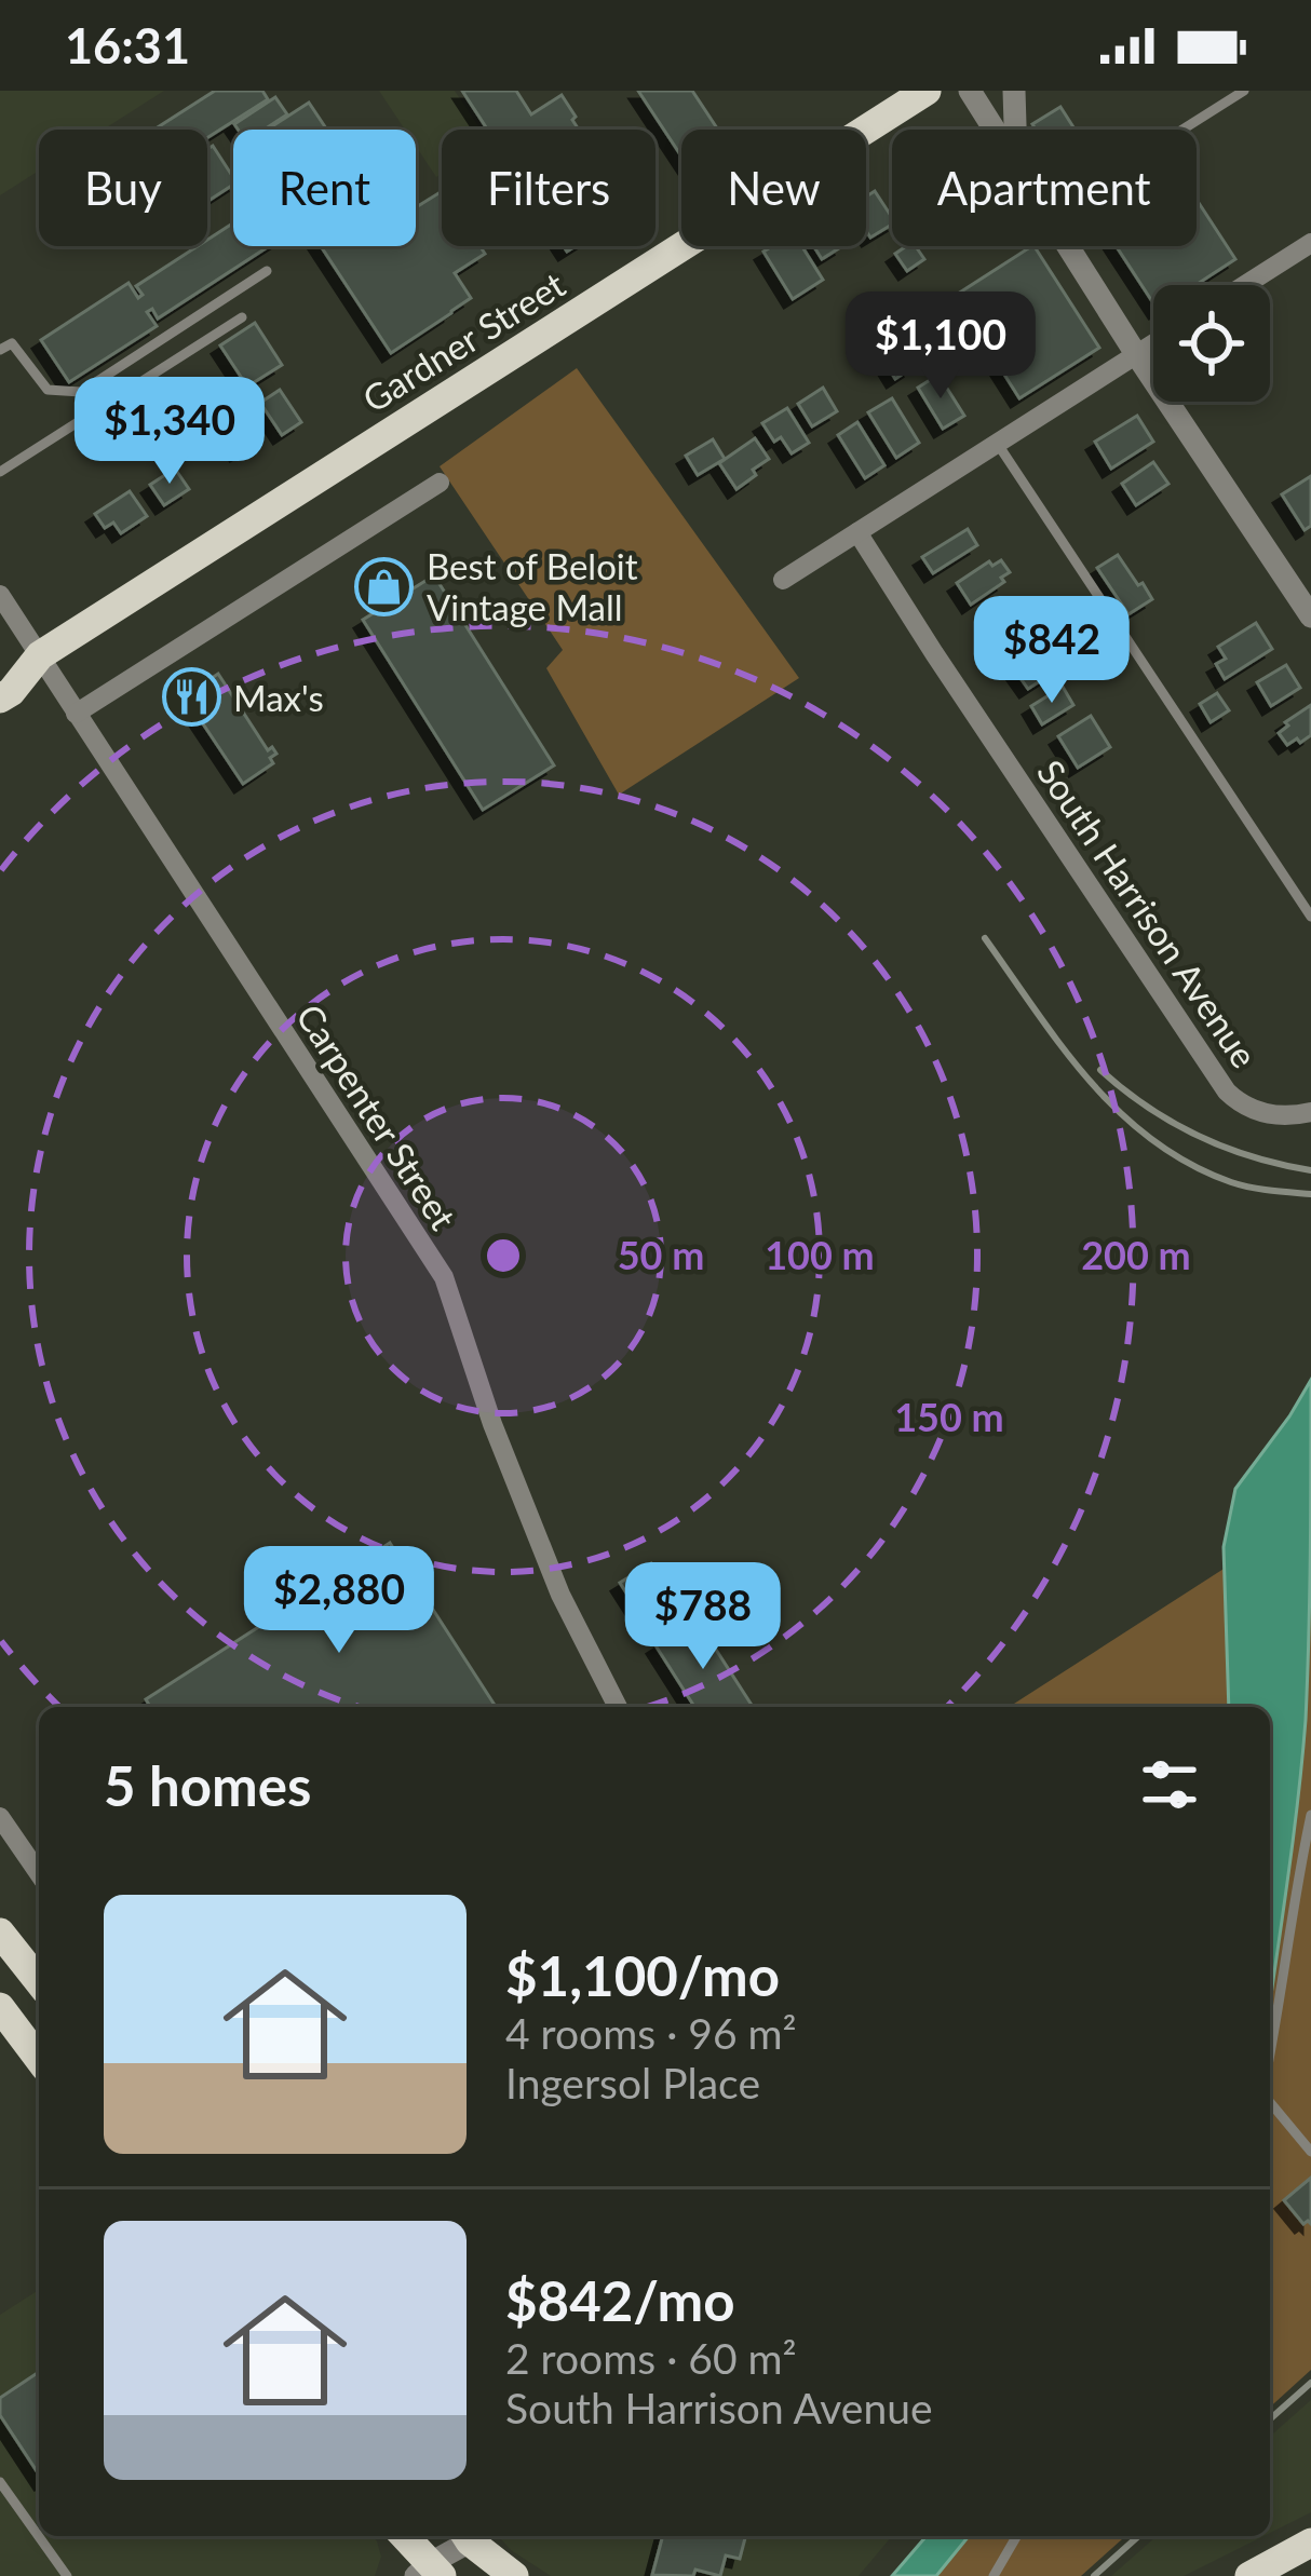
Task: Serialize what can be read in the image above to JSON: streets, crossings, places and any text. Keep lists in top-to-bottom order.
{
  "streets": {
    "main road": ["Gardner Street"],
    "street": ["South Harrison Avenue", "Carpenter Street"]
  },
  "crossings": [
    ["Gardner Street", "Carpenter Street"]
  ],
  "places": {
    "shop": ["Best of Beloit Vintage Mall"],
    "restaurant": ["Max's"]
  },
  "page": {
    "status": "16:31",
    "chip": [
      "Buy",
      "Rent",
      "Filters",
      "New",
      "Apartment"
    ],
    "price": [
      "$1,100",
      "$1,340",
      "$842",
      "$2,880",
      "$788"
    ],
    "heading": "5 homes",
    "list": [
      {
        "name": "$1,100/mo",
        "note": "4 rooms · 96 m² · Ingersol Place"
      },
      {
        "name": "$842/mo",
        "note": "2 rooms · 60 m² · South Harrison Avenue"
      }
    ]
  },
  "rings": [
    "50 m",
    "100 m",
    "200 m",
    "150 m"
  ]
}
